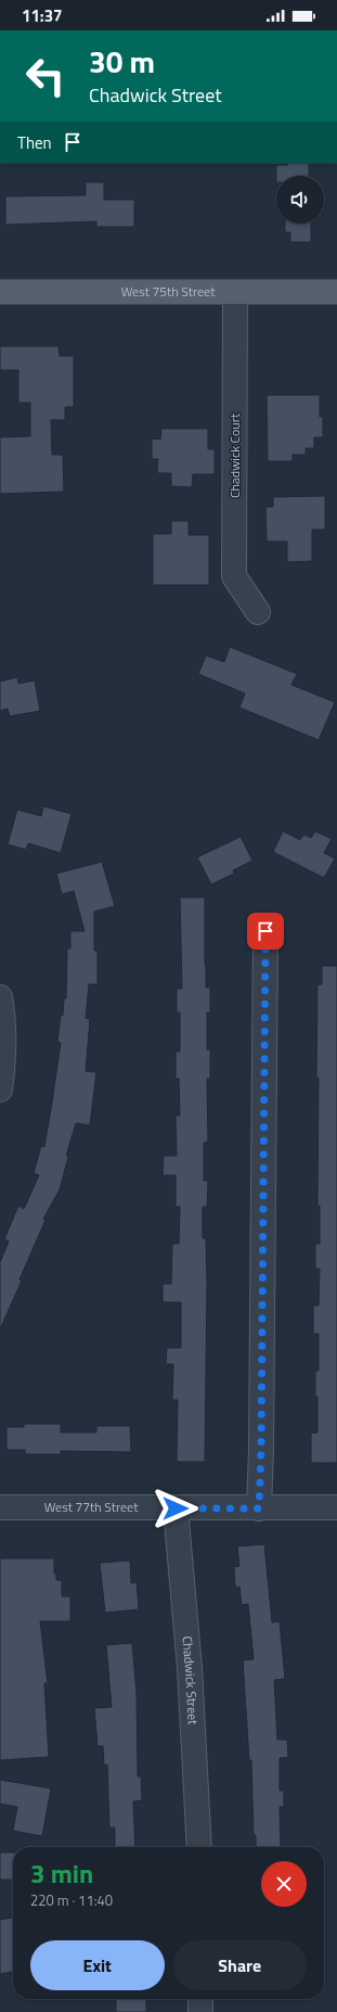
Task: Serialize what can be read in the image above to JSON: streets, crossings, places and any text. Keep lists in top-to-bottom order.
{
  "streets": {
    "main road": ["West 75th Street"],
    "street": ["Chadwick Court", "West 77th Street", "Chadwick Street"]
  },
  "crossings": [
    ["West 75th Street", "Chadwick Court"],
    ["West 77th Street", "Chadwick Street"]
  ],
  "page": {
    "status": "11:37",
    "turn": ["30 m", "Chadwick Street"],
    "then": "Then",
    "heading": ["3 min", "220 m · 11:40"],
    "buttons": ["Exit", "Share"]
  }
}
